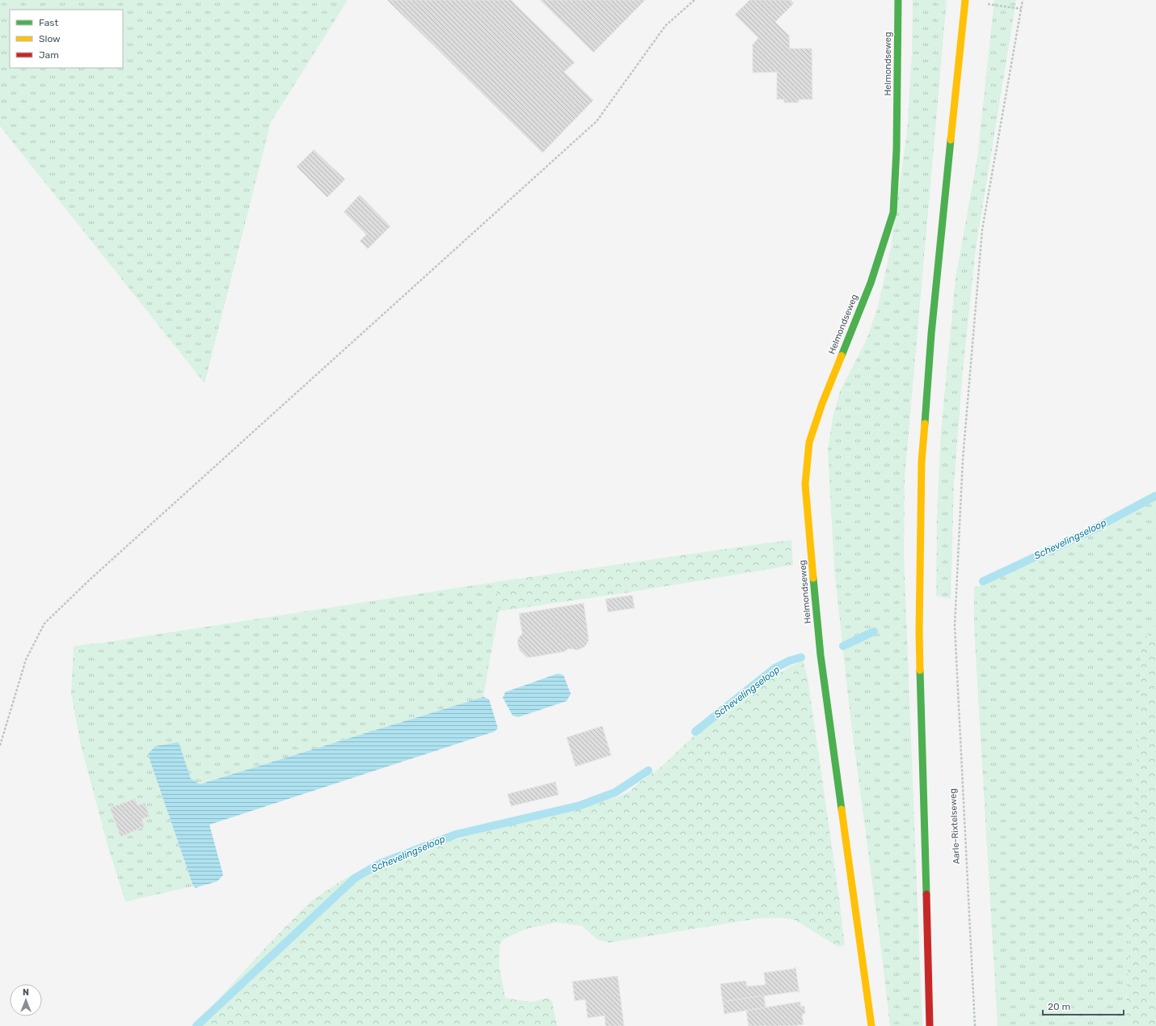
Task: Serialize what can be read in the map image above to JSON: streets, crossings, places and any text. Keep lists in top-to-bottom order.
{
  "streets": {
    "street": ["Helmondseweg"],
    "path": ["Aarle-Rixtelseweg"]
  },
  "water": ["Schevelingseloop"],
  "legend": ["Fast", "Slow", "Jam"],
  "scale_bar": "20 m",
  "north": "top"
}
